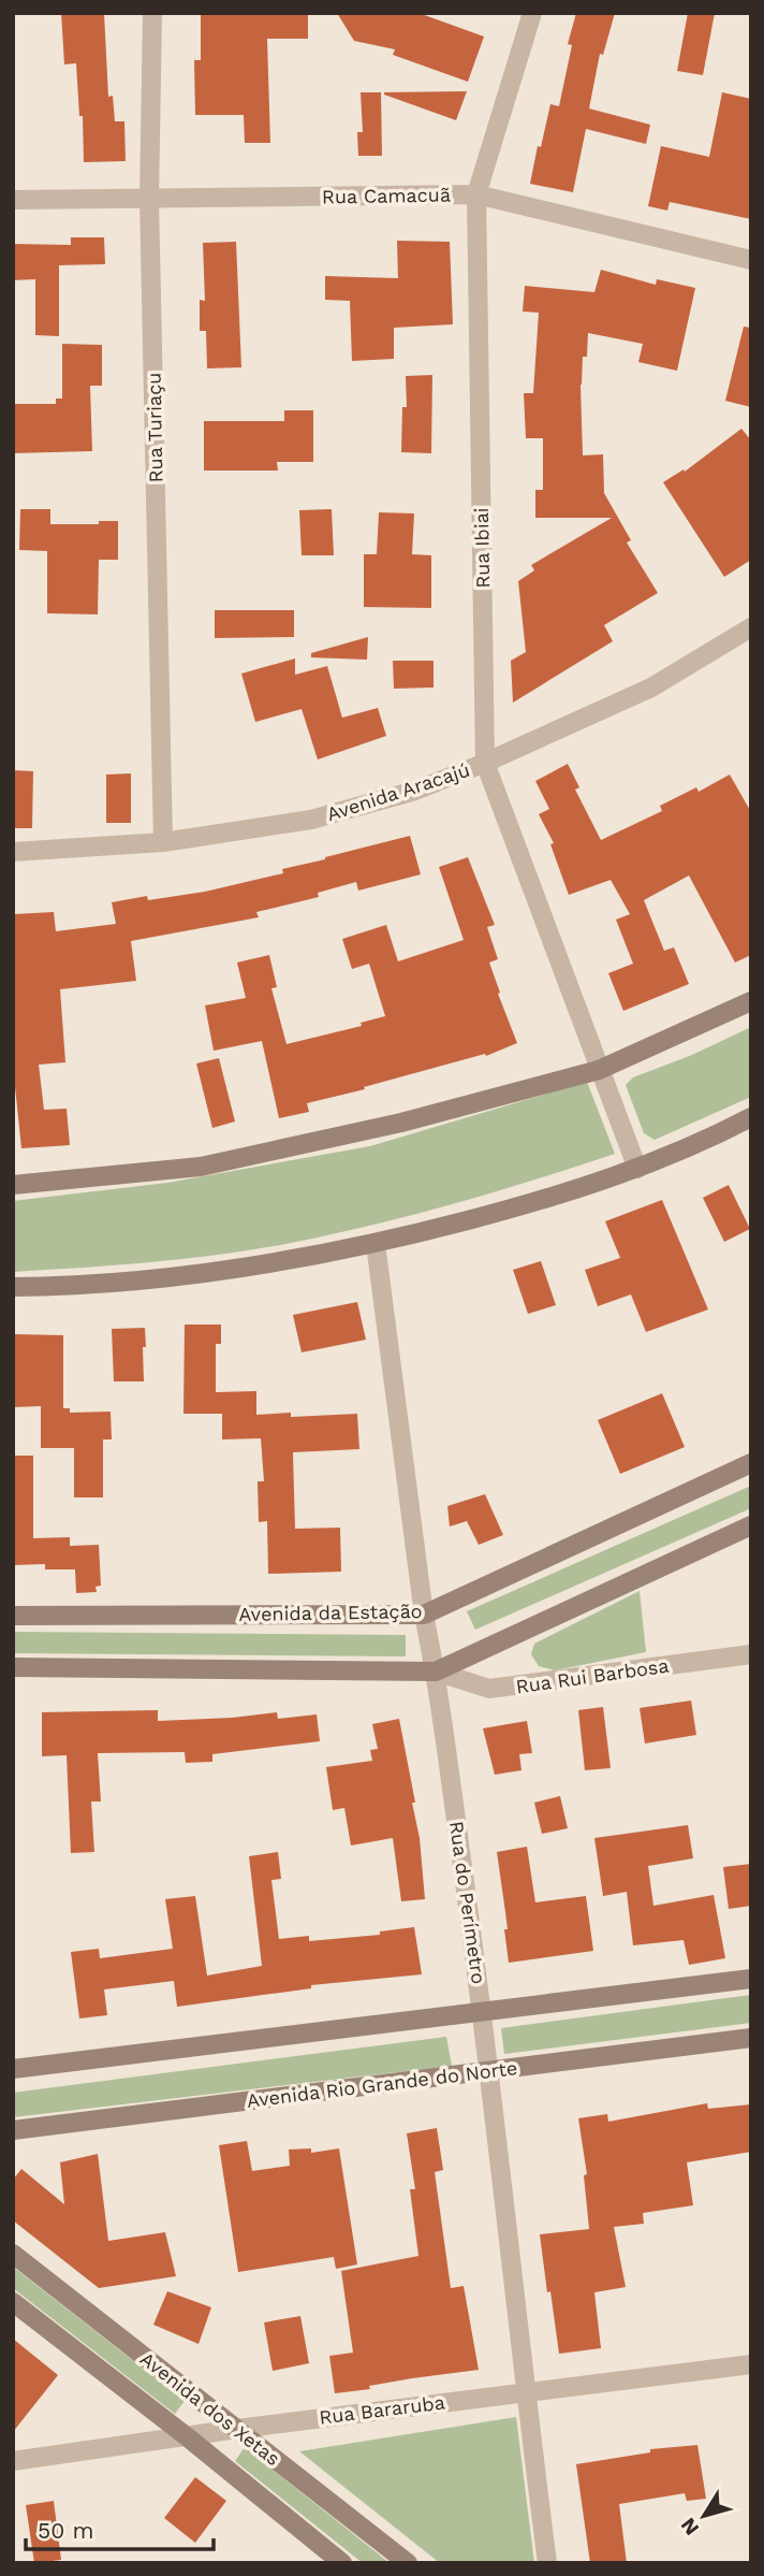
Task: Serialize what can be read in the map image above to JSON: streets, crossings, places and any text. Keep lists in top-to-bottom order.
{
  "streets": {
    "street": [
      "Rua Camacuã",
      "Rua Turiaçu",
      "Rua Ibiai",
      "Avenida Aracajú",
      "Avenida da Estação",
      "Rua Rui Barbosa",
      "Rua do Perímetro",
      "Avenida Rio Grande do Norte",
      "Avenida dos Xetas",
      "Rua Bararuba"
    ]
  },
  "crossings": [
    ["Rua Camacuã", "Rua Turiaçu"],
    ["Rua Camacuã", "Rua Ibiai"],
    ["Rua Turiaçu", "Avenida Aracajú"],
    ["Rua Ibiai", "Avenida Aracajú"],
    ["Avenida da Estação", "Rua do Perímetro"],
    ["Rua Rui Barbosa", "Rua do Perímetro"],
    ["Rua do Perímetro", "Avenida Rio Grande do Norte"],
    ["Rua do Perímetro", "Rua Bararuba"],
    ["Avenida dos Xetas", "Rua Bararuba"]
  ],
  "scale_bar": "50 m",
  "north": "bottom left"
}
